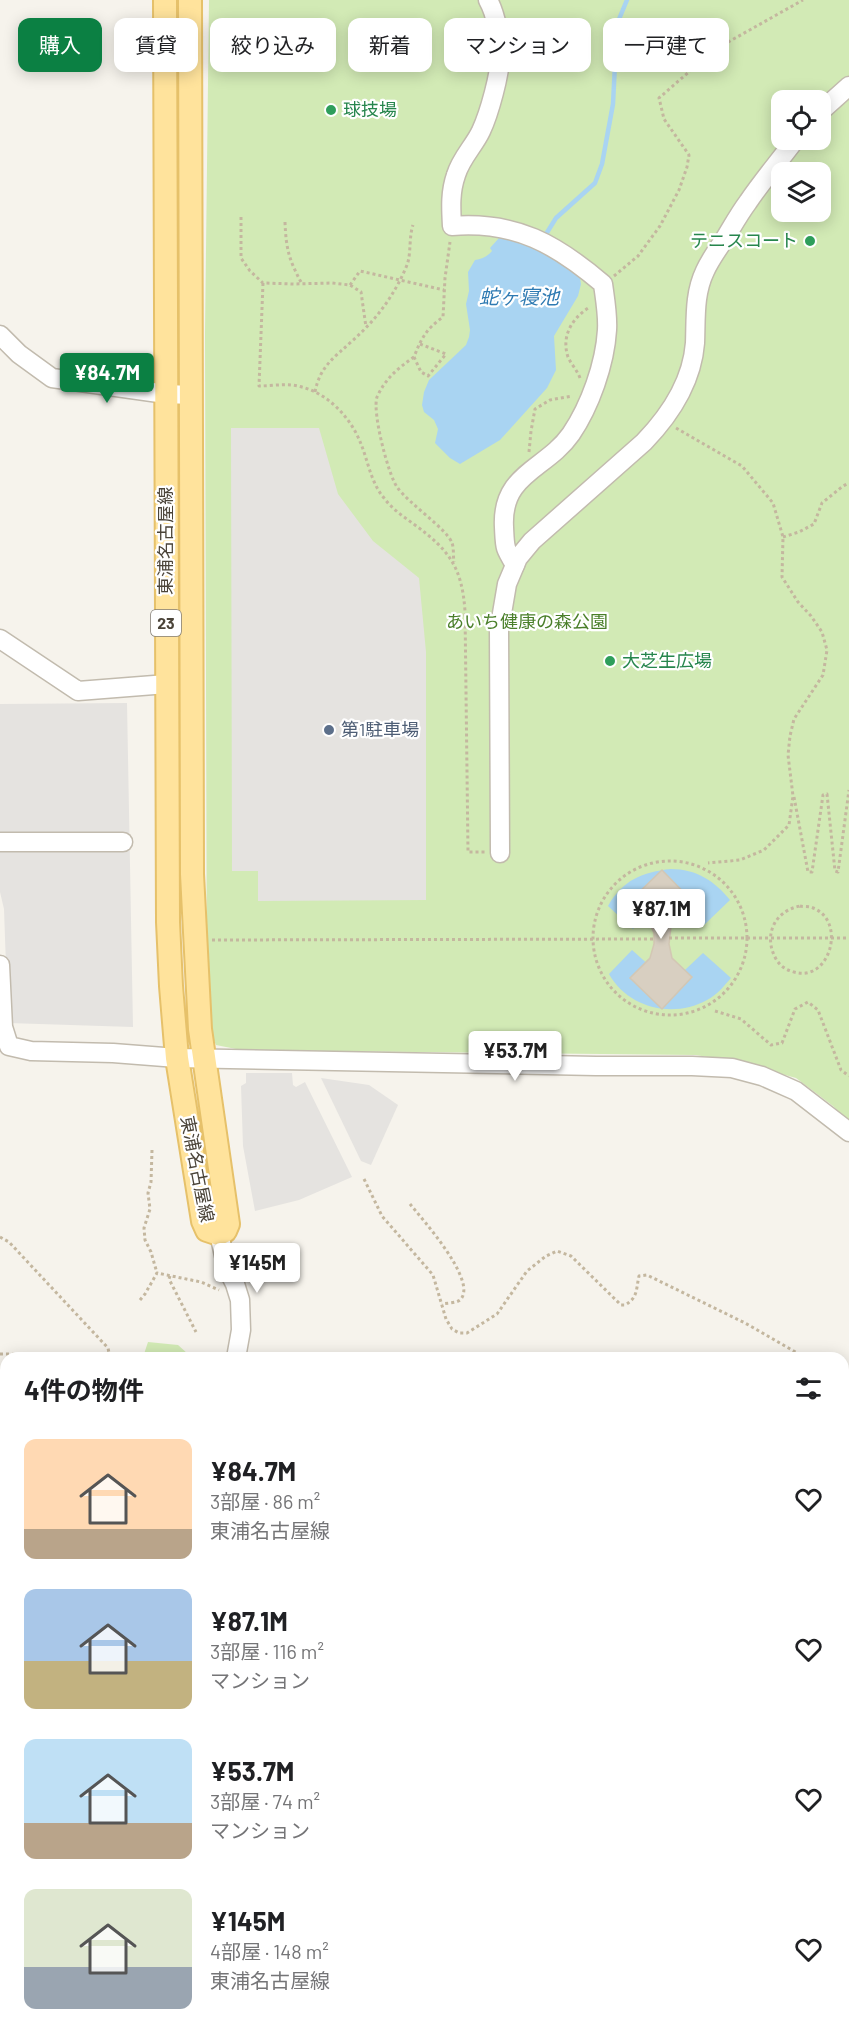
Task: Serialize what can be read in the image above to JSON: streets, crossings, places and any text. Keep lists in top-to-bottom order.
{
  "streets": {
    "main road": ["東浦名古屋線", "23"]
  },
  "water": ["蛇ヶ寝池"],
  "parks": ["あいち健康の森公園"],
  "places": [
    "球技場",
    "テニスコート",
    "大芝生広場",
    "第1駐車場"
  ],
  "page": {
    "chip": [
      "購入",
      "賃貸",
      "絞り込み",
      "新着",
      "マンション",
      "一戸建て"
    ],
    "price": [
      "¥84.7M",
      "¥87.1M",
      "¥53.7M",
      "¥145M"
    ],
    "heading": "4件の物件",
    "list": [
      {
        "name": "¥84.7M",
        "note": "3部屋 · 86 m² · 東浦名古屋線"
      },
      {
        "name": "¥87.1M",
        "note": "3部屋 · 116 m² · マンション"
      },
      {
        "name": "¥53.7M",
        "note": "3部屋 · 74 m² · マンション"
      },
      {
        "name": "¥145M",
        "note": "4部屋 · 148 m² · 東浦名古屋線"
      }
    ]
  }
}
